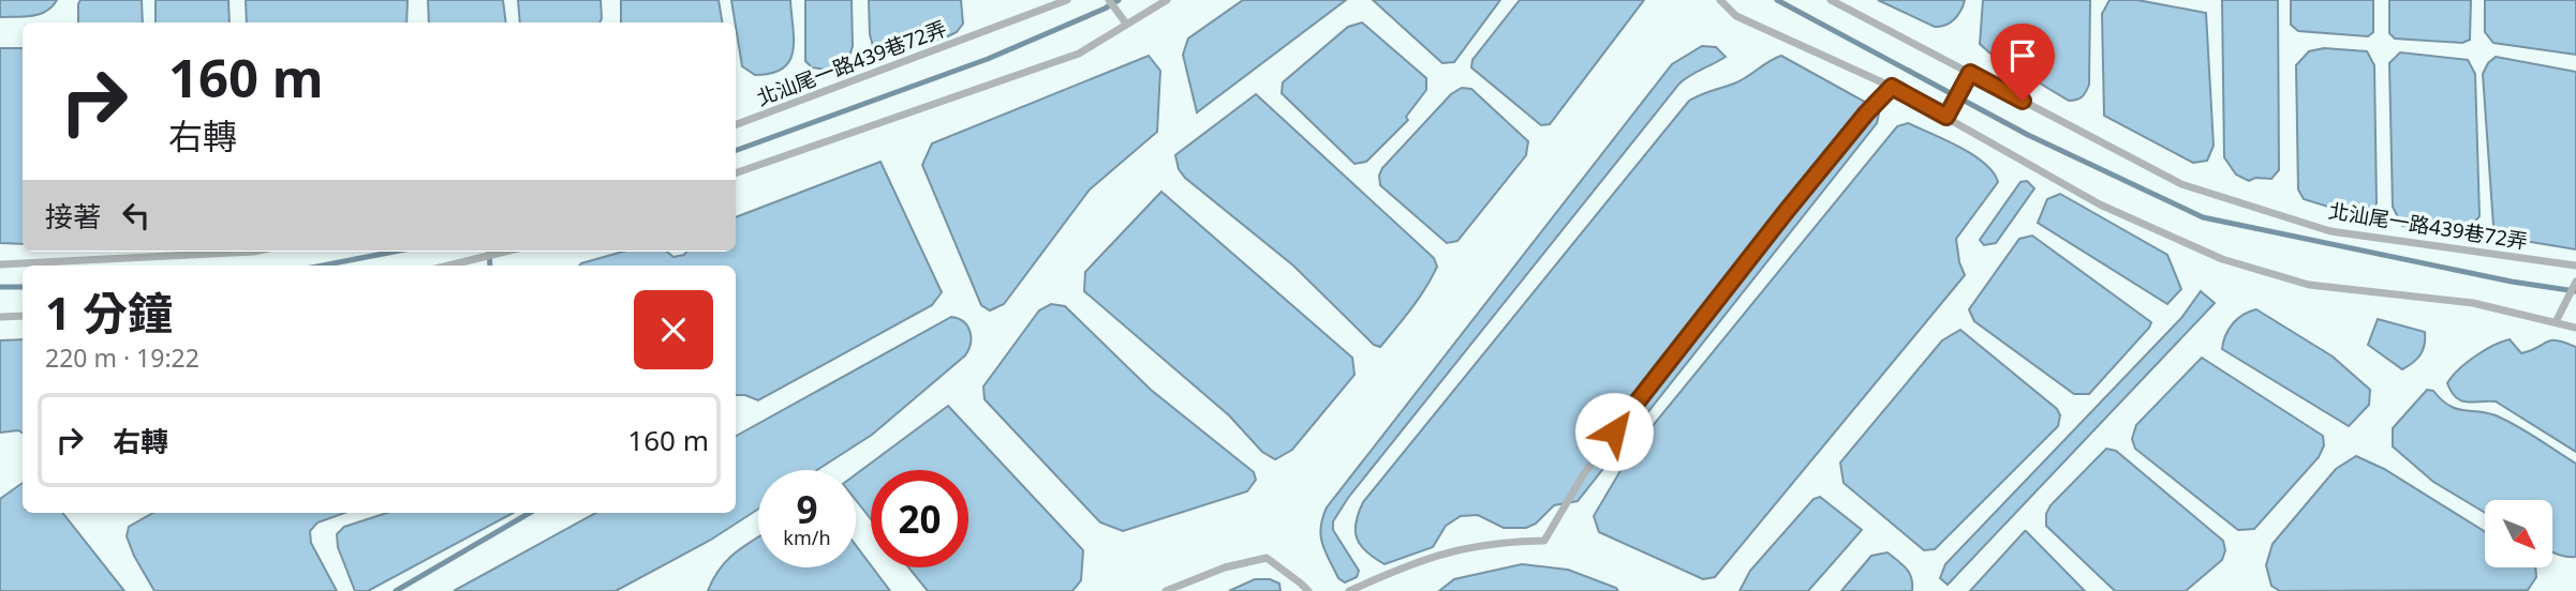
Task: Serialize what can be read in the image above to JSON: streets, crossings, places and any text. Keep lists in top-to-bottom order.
{
  "streets": {
    "lane": ["北汕尾一路439巷72弄"]
  },
  "north": "bottom right",
  "page": {
    "turn": ["160 m", "右轉"],
    "then": "接著",
    "heading": ["1 分鐘", "220 m · 19:22"],
    "list": [
      {
        "name": "右轉",
        "value": "160 m"
      }
    ],
    "speed": "9 km/h",
    "limit": "20"
  }
}
